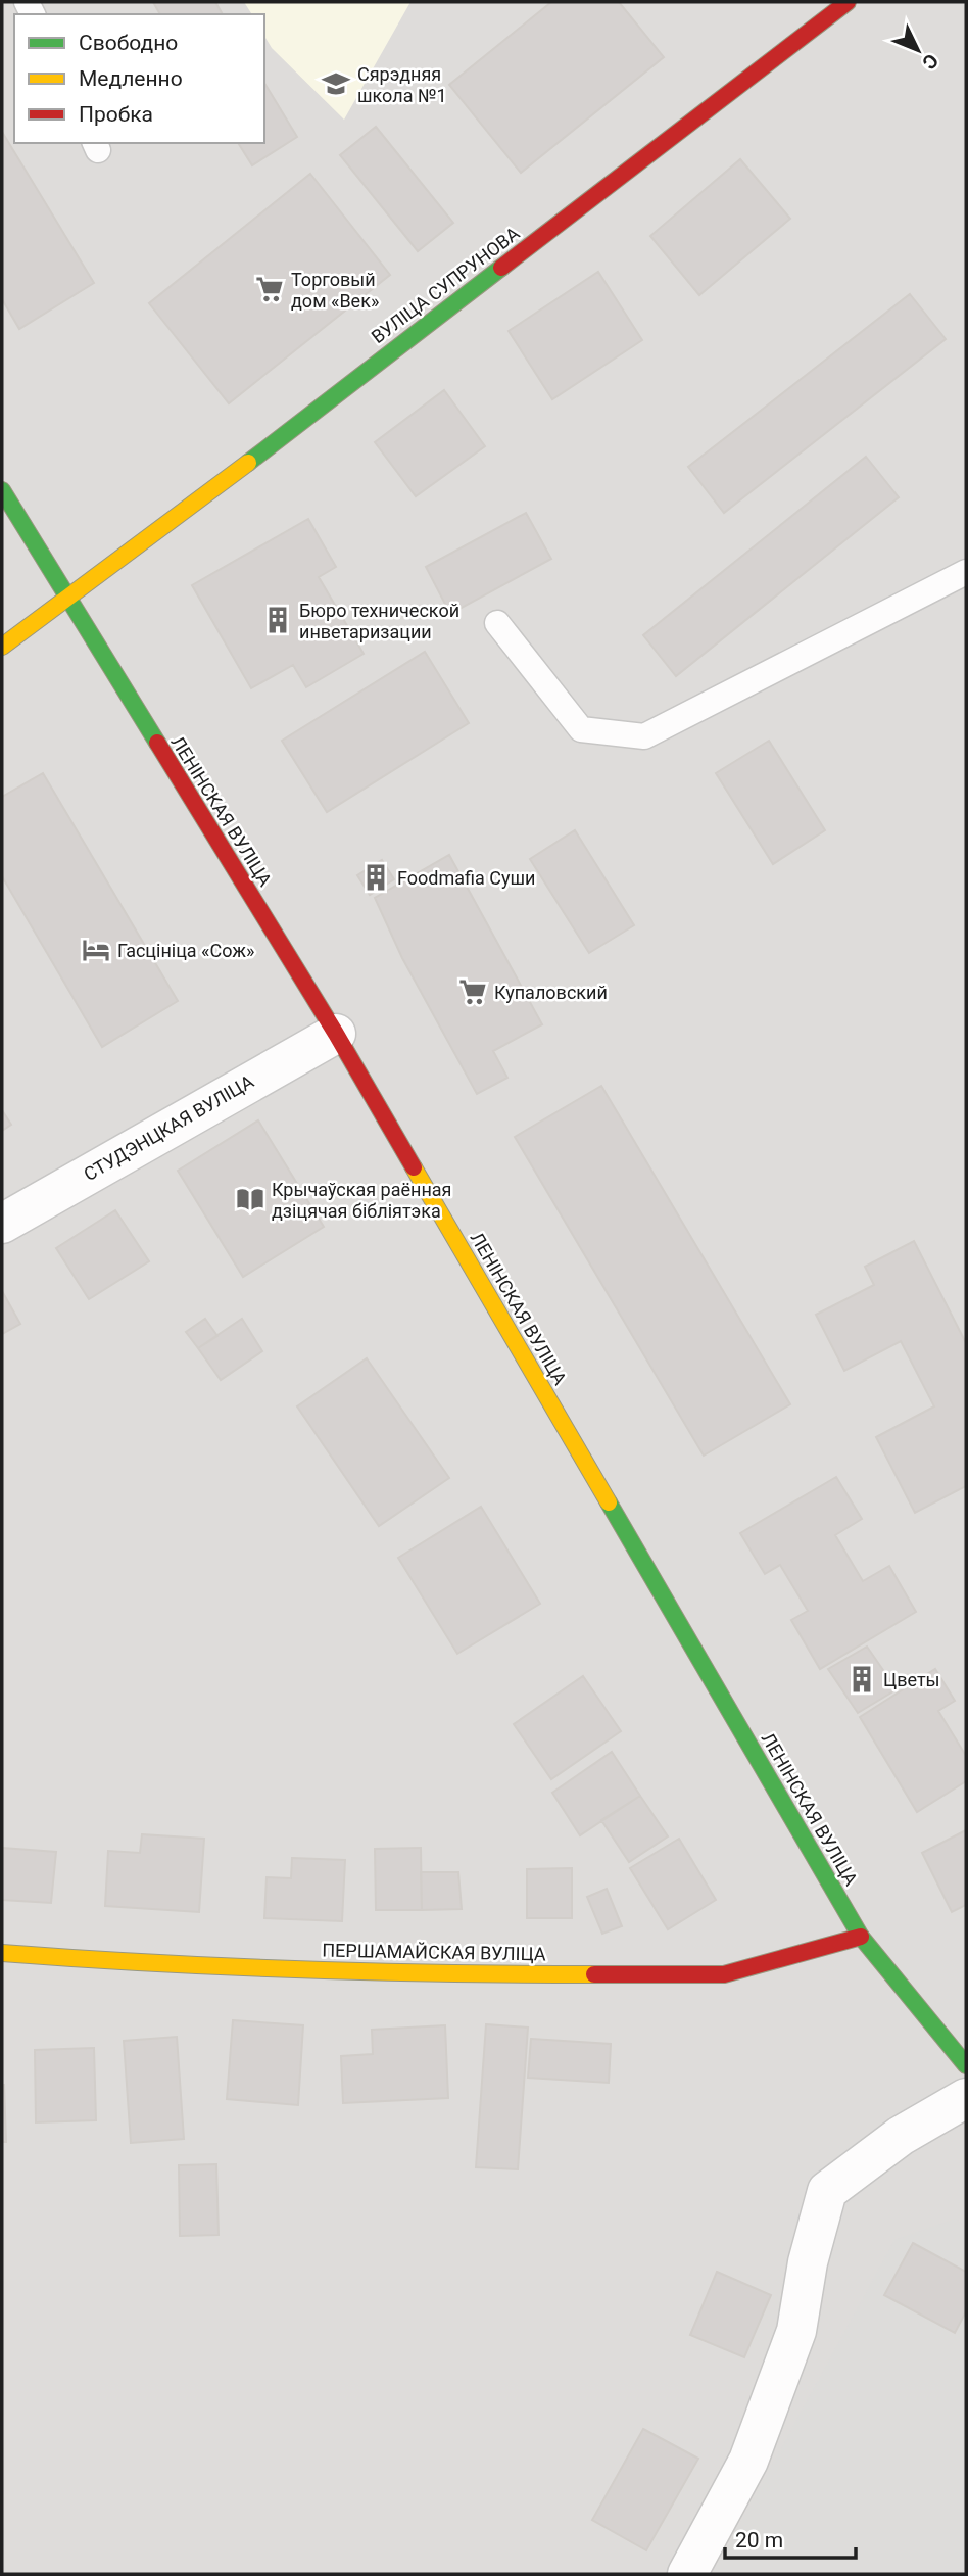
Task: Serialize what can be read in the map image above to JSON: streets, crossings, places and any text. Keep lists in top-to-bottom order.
{
  "streets": {
    "street": [
      "ВУЛІЦА СУПРУНОВА",
      "ЛЕНІНСКАЯ ВУЛІЦА",
      "СТУДЭНЦКАЯ ВУЛІЦА",
      "ПЕРШАМАЙСКАЯ ВУЛІЦА"
    ]
  },
  "crossings": [
    ["ВУЛІЦА СУПРУНОВА", "ЛЕНІНСКАЯ ВУЛІЦА"],
    ["ЛЕНІНСКАЯ ВУЛІЦА", "СТУДЭНЦКАЯ ВУЛІЦА"],
    ["ЛЕНІНСКАЯ ВУЛІЦА", "ПЕРШАМАЙСКАЯ ВУЛІЦА"]
  ],
  "places": {
    "school or university": ["Сярэдняя школа №1"],
    "supermarket": ["Торговый дом «Век»", "Купаловский"],
    "building": ["Бюро технической инветаризации", "Foodmafia Суши", "Цветы"],
    "hotel": ["Гасцініца «Сож»"],
    "library": ["Крычаўская раённая дзіцячая бібліятэка"]
  },
  "legend": ["Свободно", "Медленно", "Пробка"],
  "scale_bar": "20 m",
  "north": "bottom right"
}
